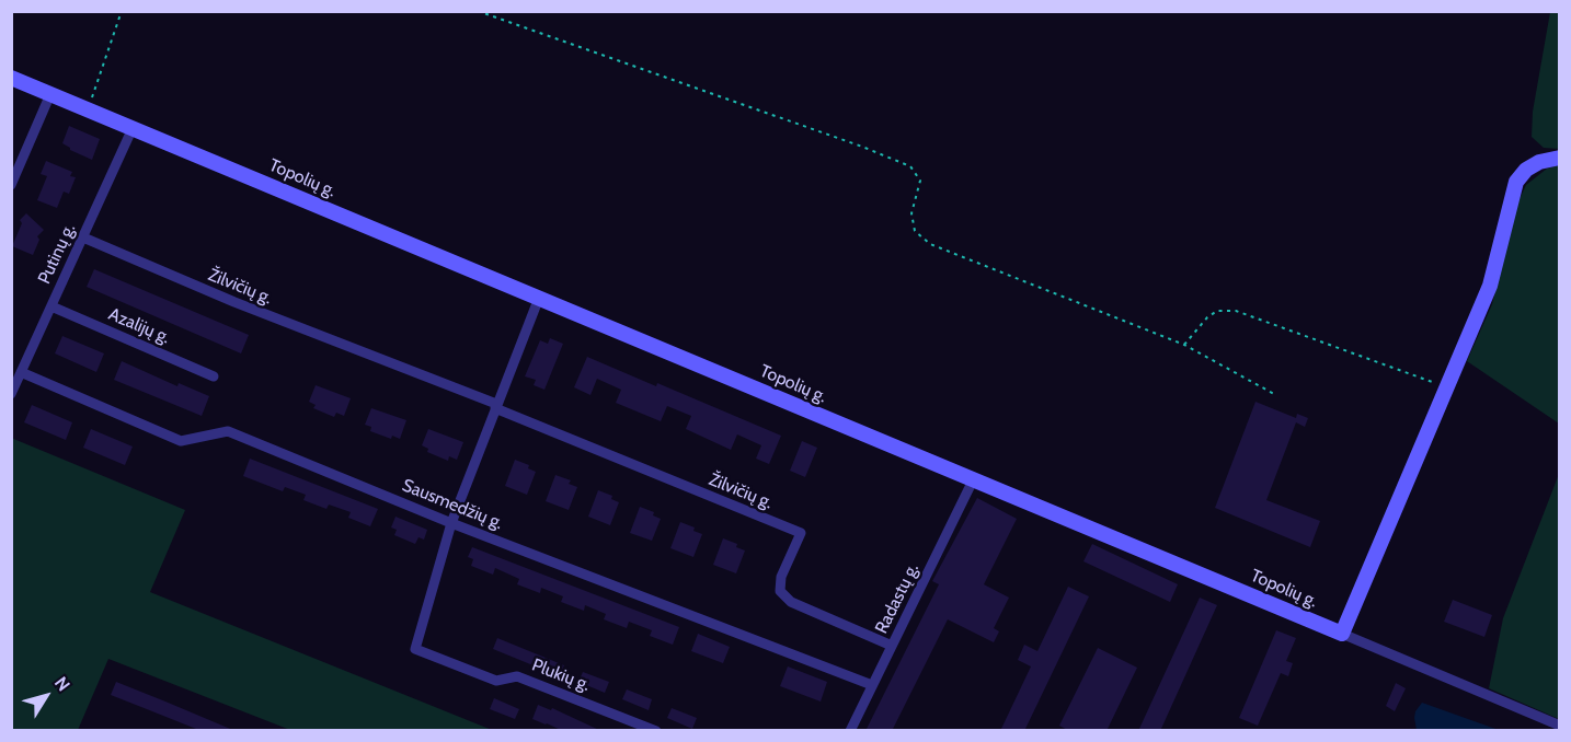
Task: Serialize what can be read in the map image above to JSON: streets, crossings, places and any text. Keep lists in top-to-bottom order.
{
  "streets": {
    "street": [
      "Topolių g.",
      "Putinų g.",
      "Žilvičių g.",
      "Azalijų g.",
      "Sausmedžių g.",
      "Radastų g.",
      "Plukių g."
    ]
  },
  "crossings": [
    ["Topolių g.", "Putinų g."],
    ["Topolių g.", "Radastų g."],
    ["Putinų g.", "Žilvičių g."],
    ["Putinų g.", "Azalijų g."],
    ["Putinų g.", "Sausmedžių g."],
    ["Žilvičių g.", "Radastų g."],
    ["Sausmedžių g.", "Radastų g."],
    ["Sausmedžių g.", "Plukių g."]
  ],
  "north": "top right"
}
